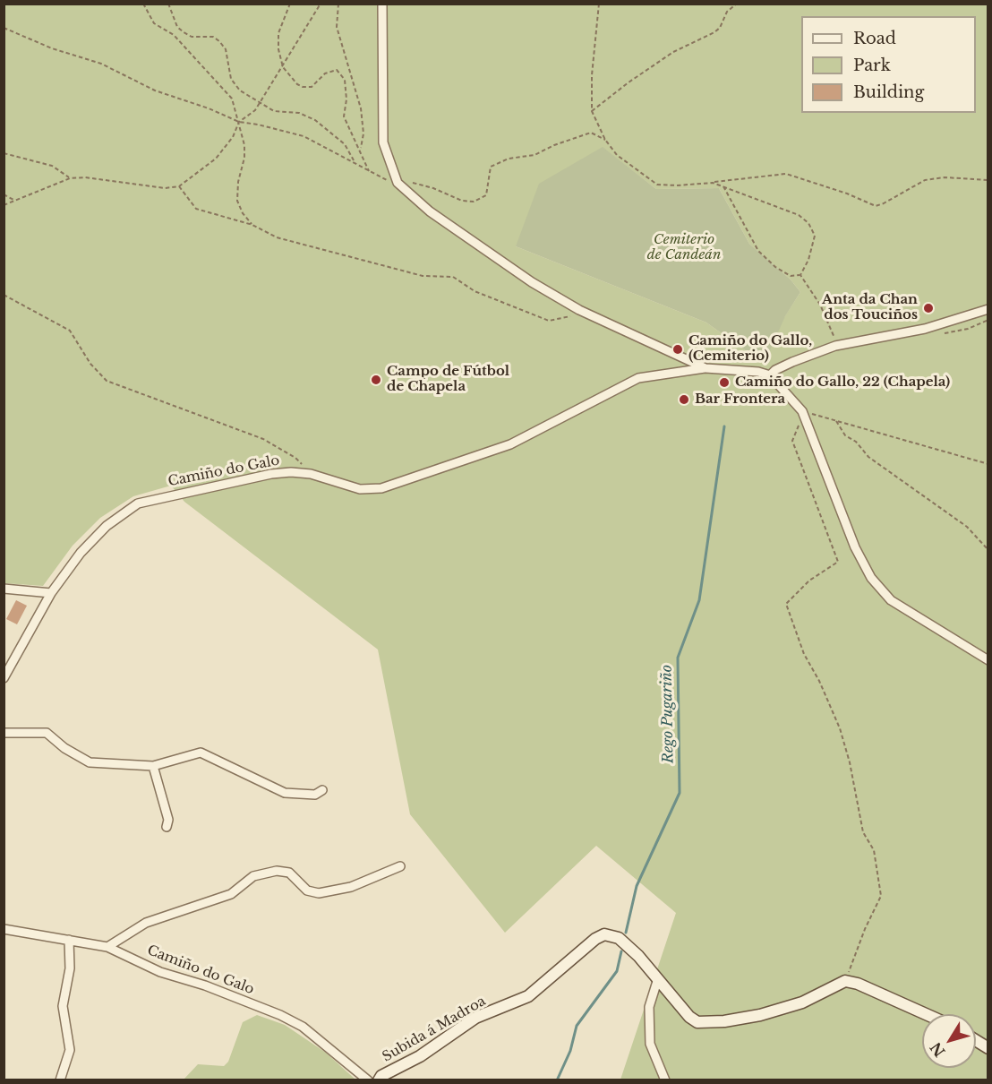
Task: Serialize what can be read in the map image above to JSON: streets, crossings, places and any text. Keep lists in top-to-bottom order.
{
  "streets": {
    "street": ["Camiño do Galo", "Subida á Madroa"]
  },
  "water": ["Rego Pugariño"],
  "parks": ["Cemiterio de Candeán"],
  "places": [
    "Anta da Chan dos Touciños",
    "Camiño do Gallo, (Cemiterio)",
    "Campo de Fútbol de Chapela",
    "Camiño do Gallo, 22 (Chapela)",
    "Bar Frontera"
  ],
  "legend": ["Road", "Park", "Building"],
  "north": "bottom left"
}
